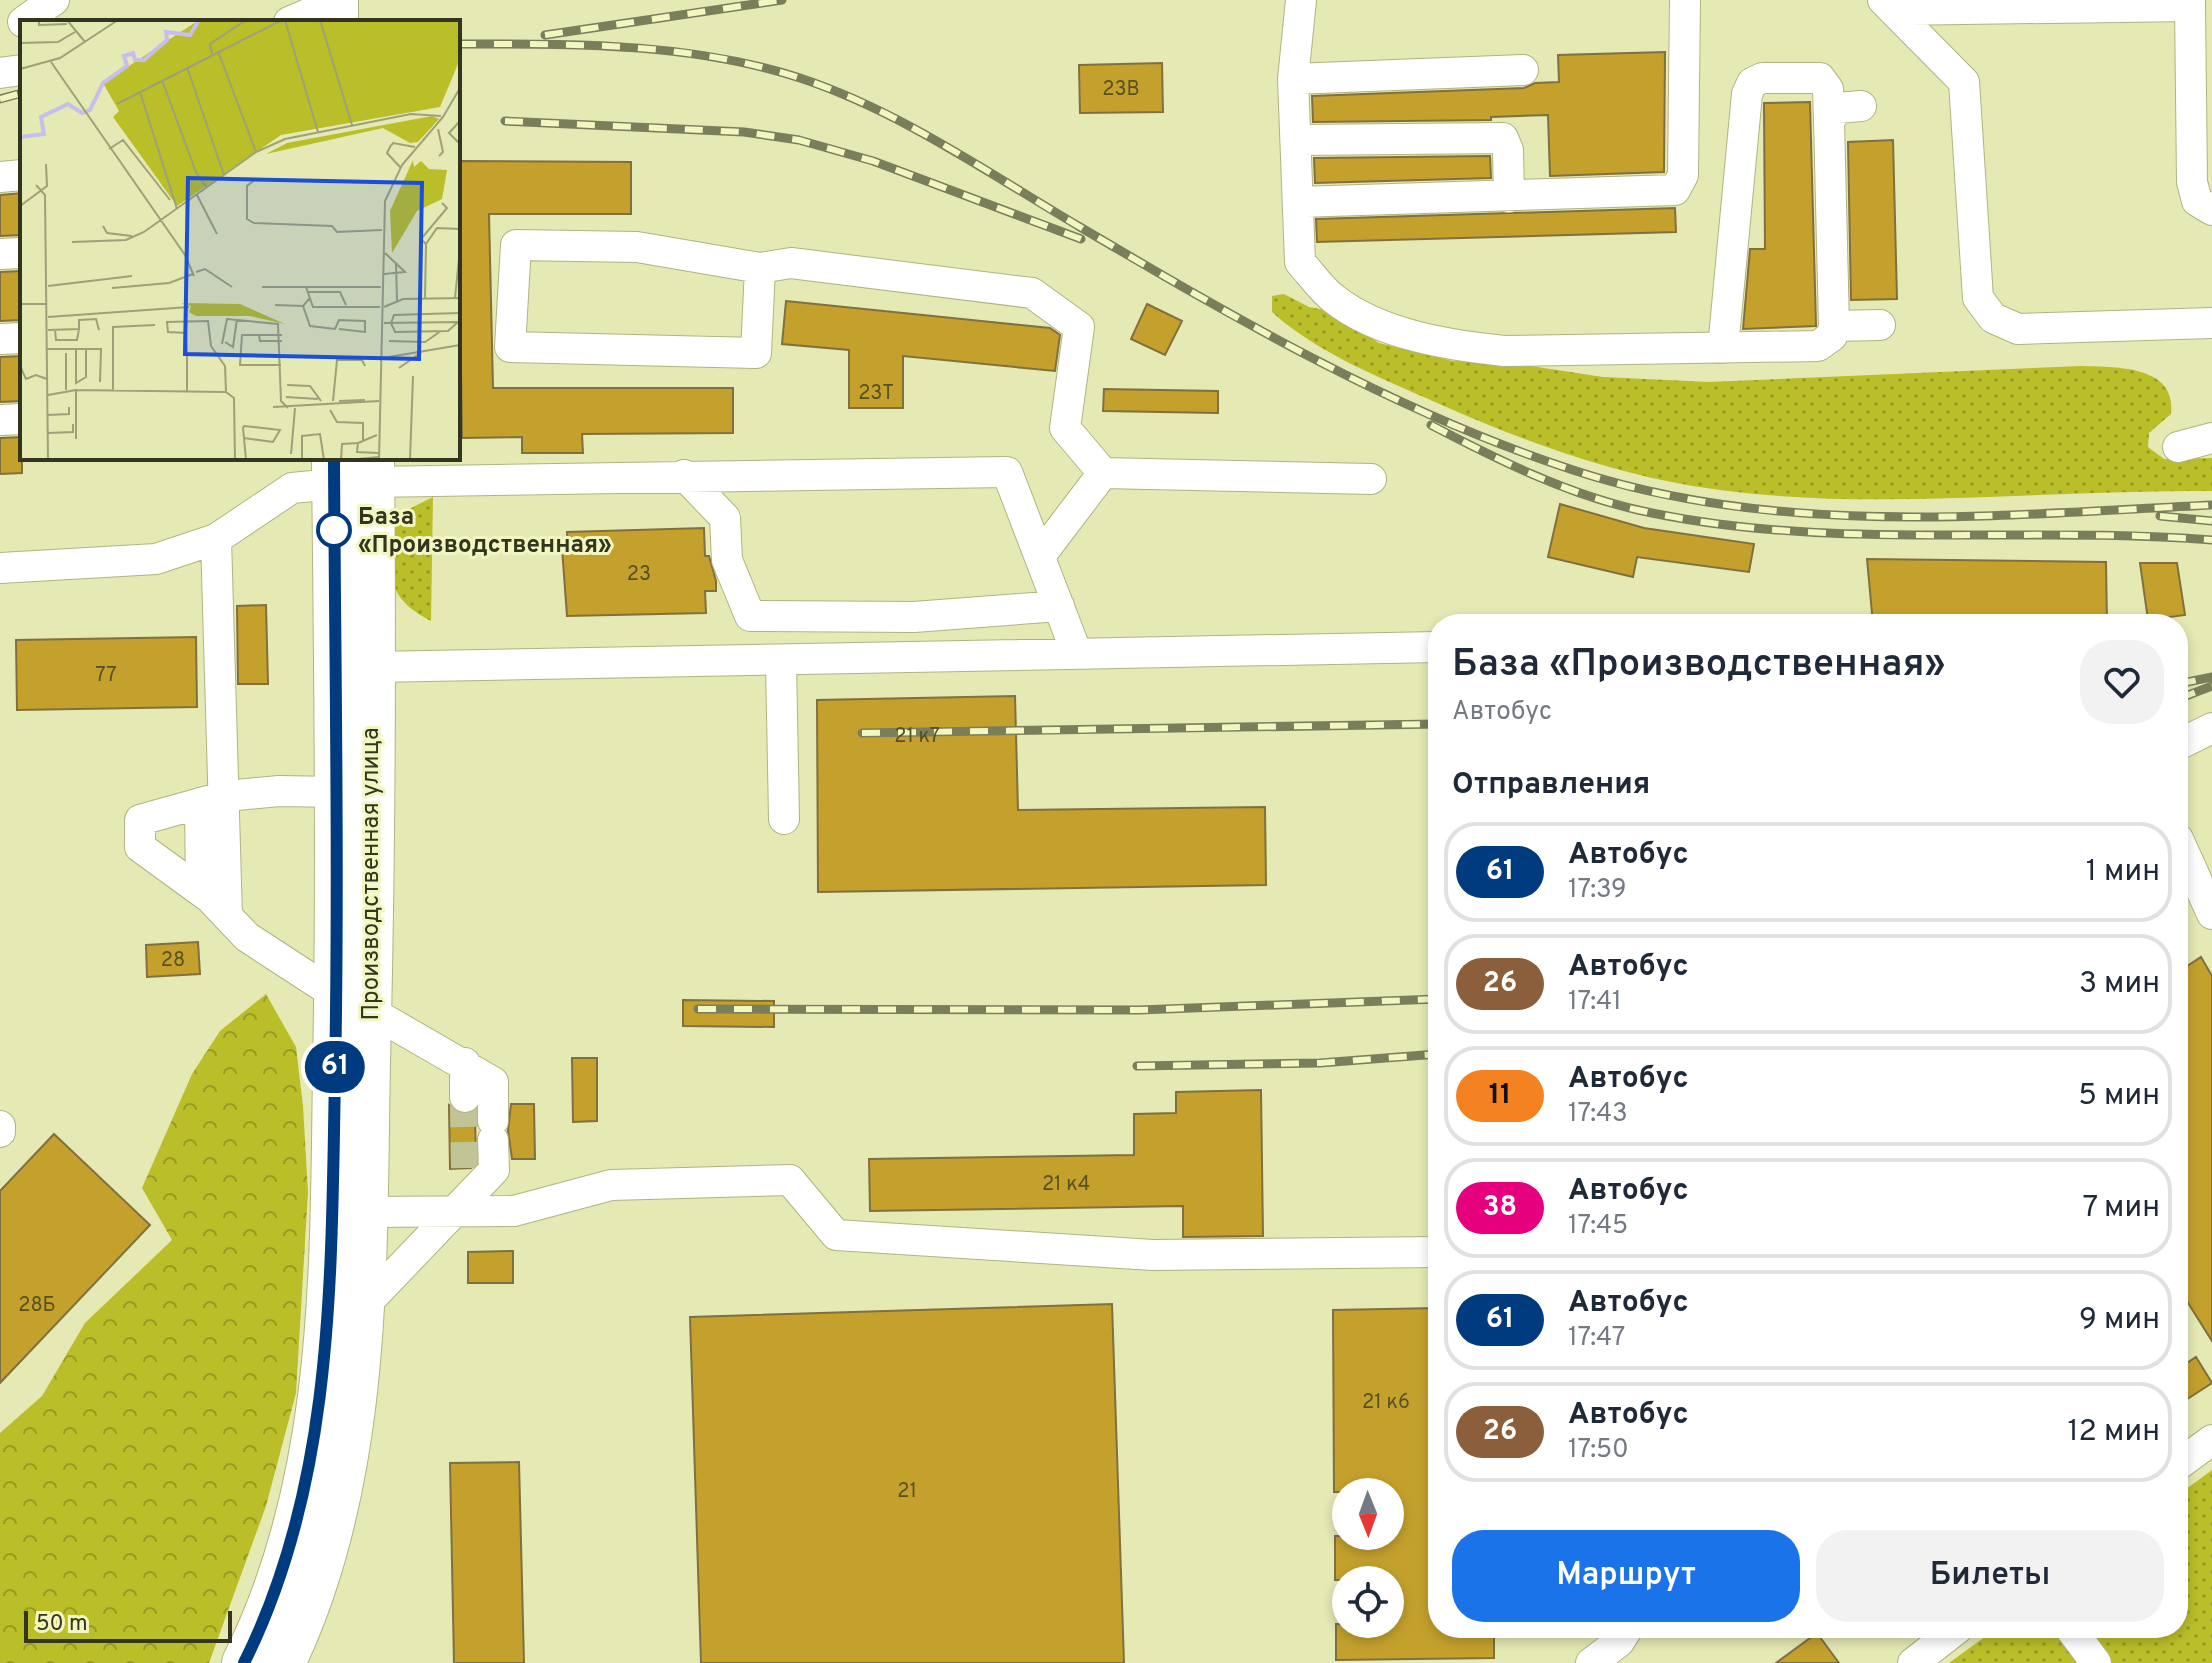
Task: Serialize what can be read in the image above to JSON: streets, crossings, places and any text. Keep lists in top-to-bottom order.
{
  "streets": {
    "highway": ["Производственная улица"]
  },
  "places": ["База «Производственная»"],
  "lines": ["bus line 61"],
  "house_numbers": [
    "23В",
    "23Т",
    "23",
    "77",
    "21 к7",
    "28",
    "21 к4",
    "28Б",
    "21 к6",
    "21"
  ],
  "scale_bar": "50 m",
  "north": "bottom",
  "page": {
    "on_map": "61",
    "heading": [
      ["База «Производственная»", "Автобус"],
      "Отправления"
    ],
    "list": [
      {
        "mark": "61",
        "name": "Автобус",
        "note": "17:39",
        "value": "1 мин"
      },
      {
        "mark": "26",
        "name": "Автобус",
        "note": "17:41",
        "value": "3 мин"
      },
      {
        "mark": "11",
        "name": "Автобус",
        "note": "17:43",
        "value": "5 мин"
      },
      {
        "mark": "38",
        "name": "Автобус",
        "note": "17:45",
        "value": "7 мин"
      },
      {
        "mark": "61",
        "name": "Автобус",
        "note": "17:47",
        "value": "9 мин"
      },
      {
        "mark": "26",
        "name": "Автобус",
        "note": "17:50",
        "value": "12 мин"
      }
    ],
    "buttons": ["Маршрут", "Билеты"],
    "scale": "50 m"
  }
}
